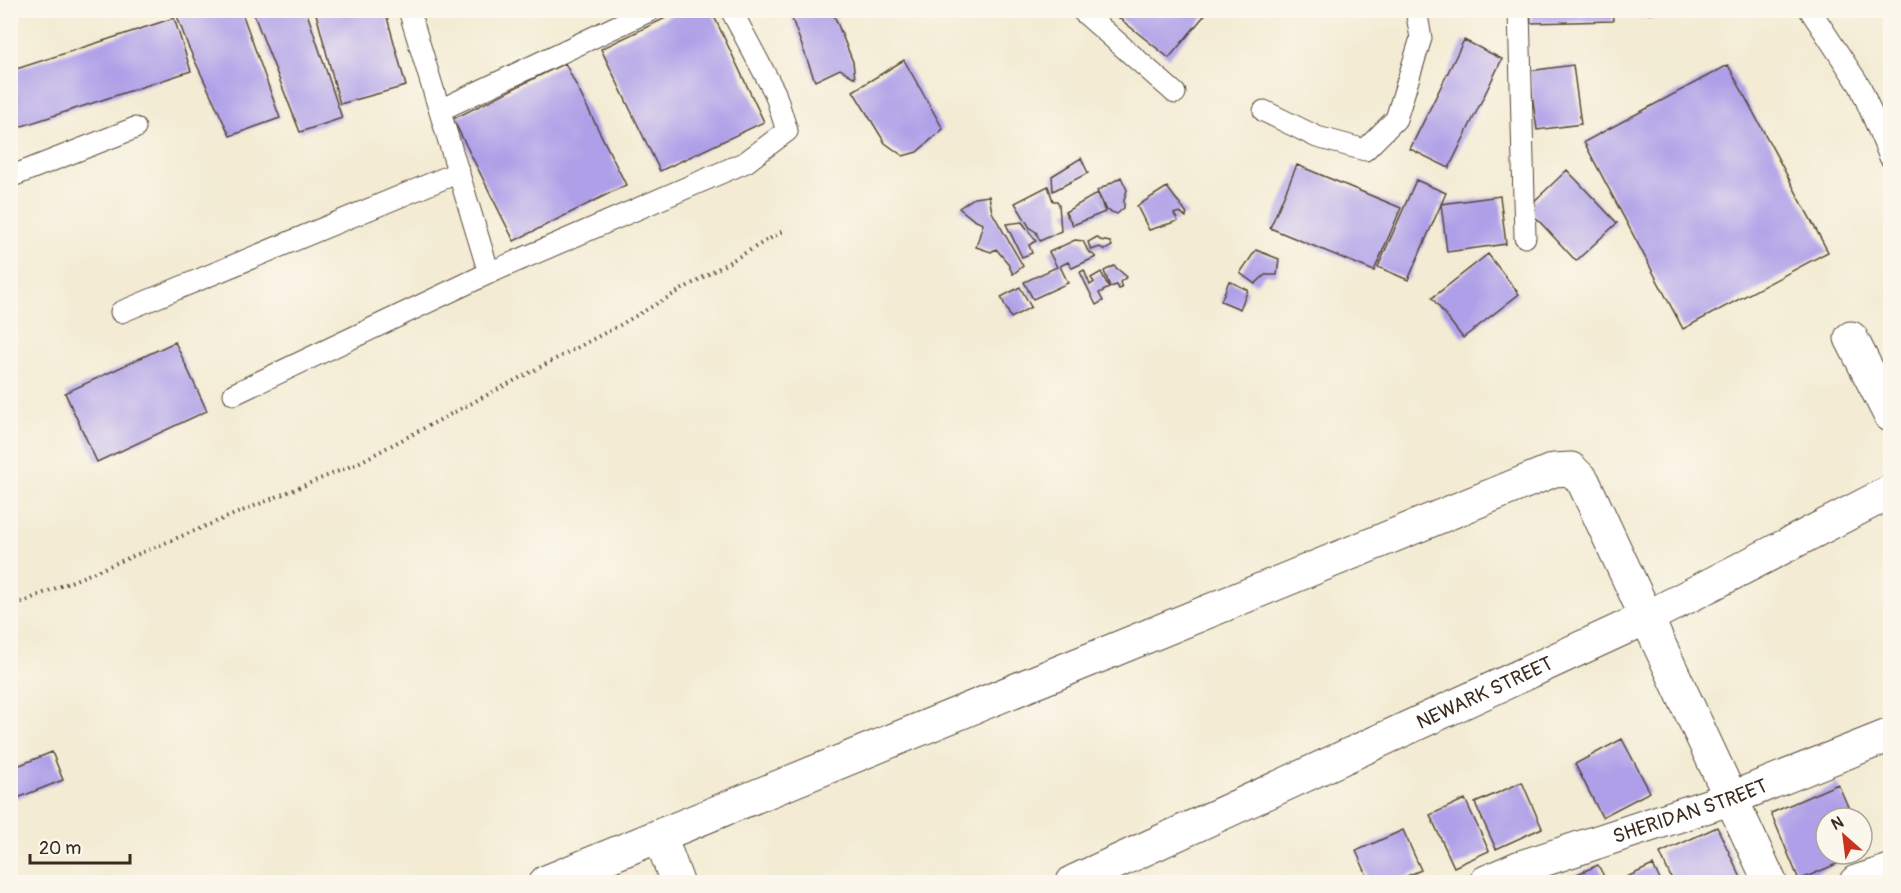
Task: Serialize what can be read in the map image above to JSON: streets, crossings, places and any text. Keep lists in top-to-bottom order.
{
  "streets": {
    "street": ["NEWARK STREET", "SHERIDAN STREET"]
  },
  "scale_bar": "20 m",
  "north": "top left"
}
